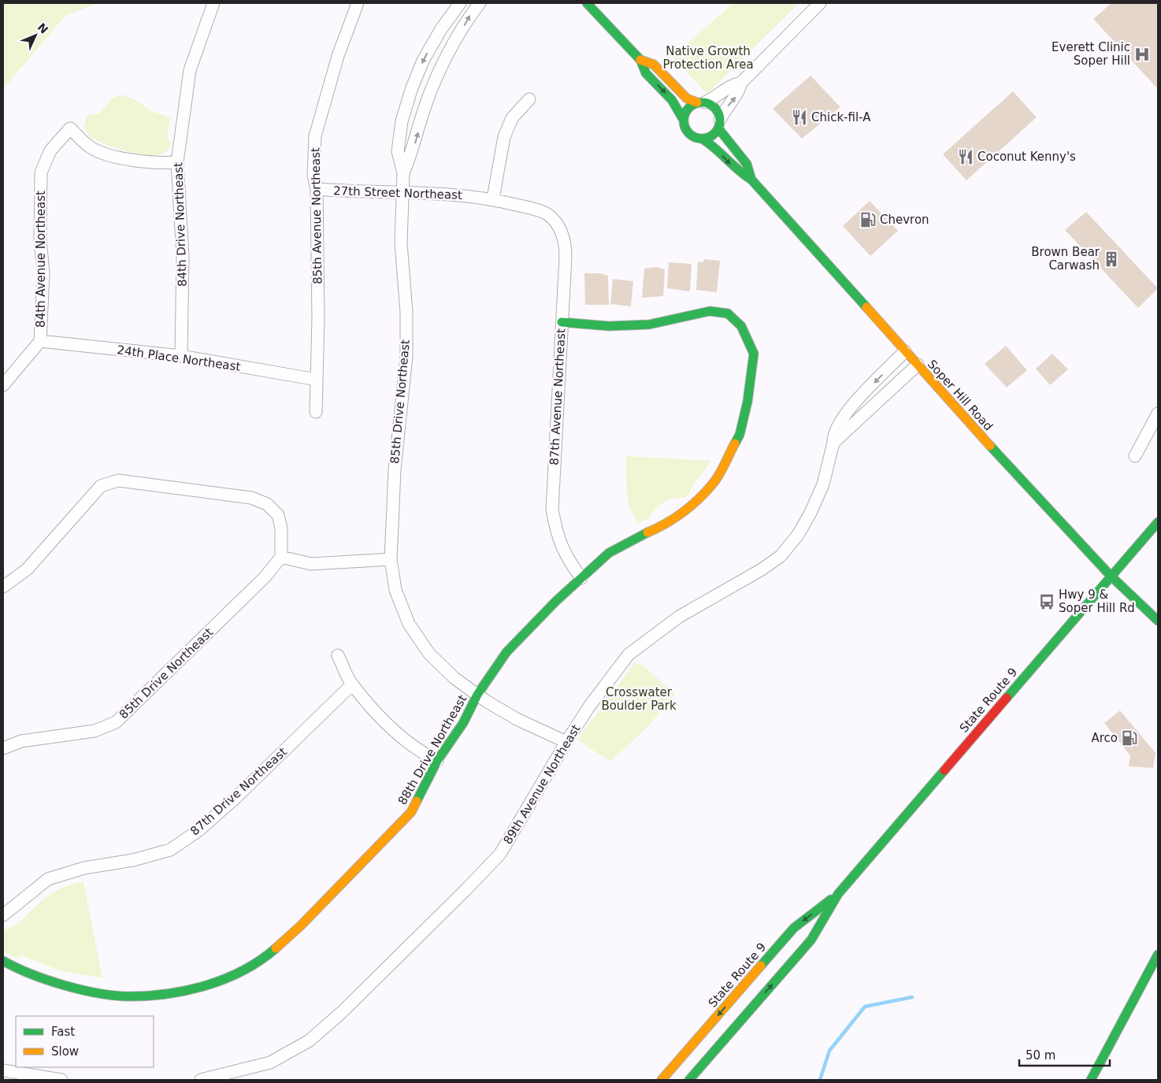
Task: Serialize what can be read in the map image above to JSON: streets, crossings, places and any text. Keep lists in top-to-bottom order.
{
  "streets": {
    "street": [
      "27th Street Northeast",
      "85th Avenue Northeast",
      "84th Drive Northeast",
      "84th Avenue Northeast",
      "24th Place Northeast",
      "Soper Hill Road",
      "87th Avenue Northeast",
      "85th Drive Northeast",
      "State Route 9",
      "88th Drive Northeast",
      "89th Avenue Northeast",
      "87th Drive Northeast"
    ]
  },
  "crossings": [
    ["27th Street Northeast", "85th Avenue Northeast"],
    ["27th Street Northeast", "87th Avenue Northeast"],
    ["27th Street Northeast", "85th Drive Northeast"],
    ["85th Avenue Northeast", "24th Place Northeast"],
    ["84th Drive Northeast", "84th Avenue Northeast"],
    ["84th Drive Northeast", "24th Place Northeast"],
    ["84th Avenue Northeast", "24th Place Northeast"],
    ["Soper Hill Road", "State Route 9"],
    ["Soper Hill Road", "89th Avenue Northeast"],
    ["87th Avenue Northeast", "88th Drive Northeast"],
    ["85th Drive Northeast", "88th Drive Northeast"],
    ["85th Drive Northeast", "89th Avenue Northeast"]
  ],
  "parks": ["Native Growth Protection Area", "Crosswater Boulder Park"],
  "places": {
    "hospital": ["Everett Clinic Soper Hill"],
    "restaurant": ["Chick-fil-A", "Coconut Kenny's"],
    "fuel station": ["Chevron", "Arco"],
    "building": ["Brown Bear Carwash"],
    "bus stop": ["Hwy 9 & Soper Hill Rd"]
  },
  "legend": ["Fast", "Slow"],
  "scale_bar": "50 m",
  "north": "top right"
}
